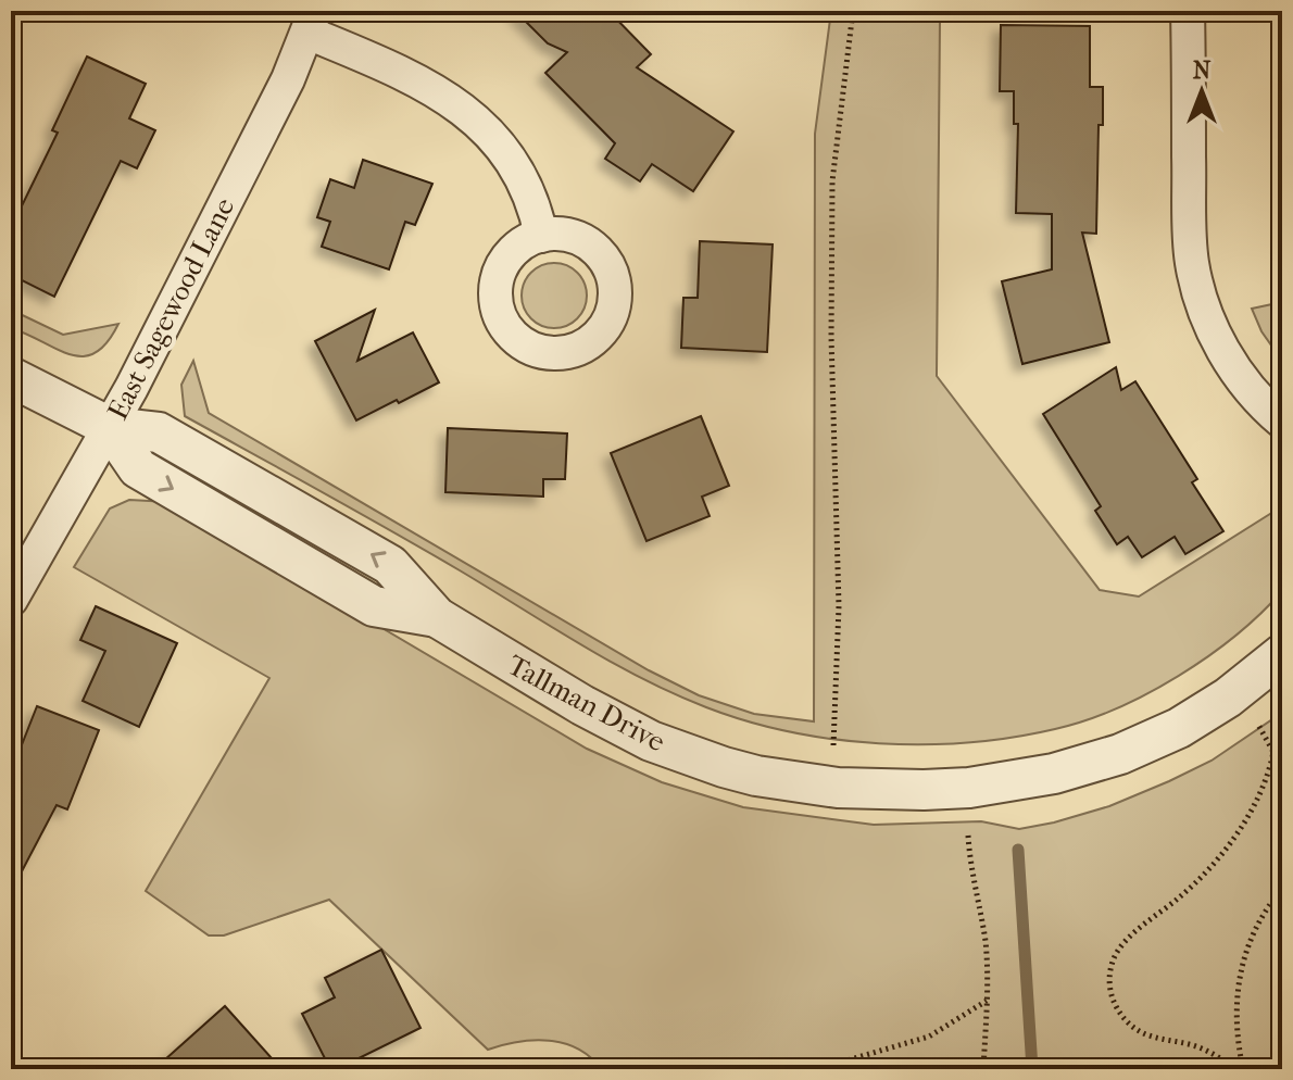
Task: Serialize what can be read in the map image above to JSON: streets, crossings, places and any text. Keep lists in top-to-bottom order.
{
  "streets": {
    "street": ["East Sagewood Lane", "Tallman Drive"]
  },
  "crossings": [
    ["East Sagewood Lane", "Tallman Drive"]
  ],
  "north": "top"
}
